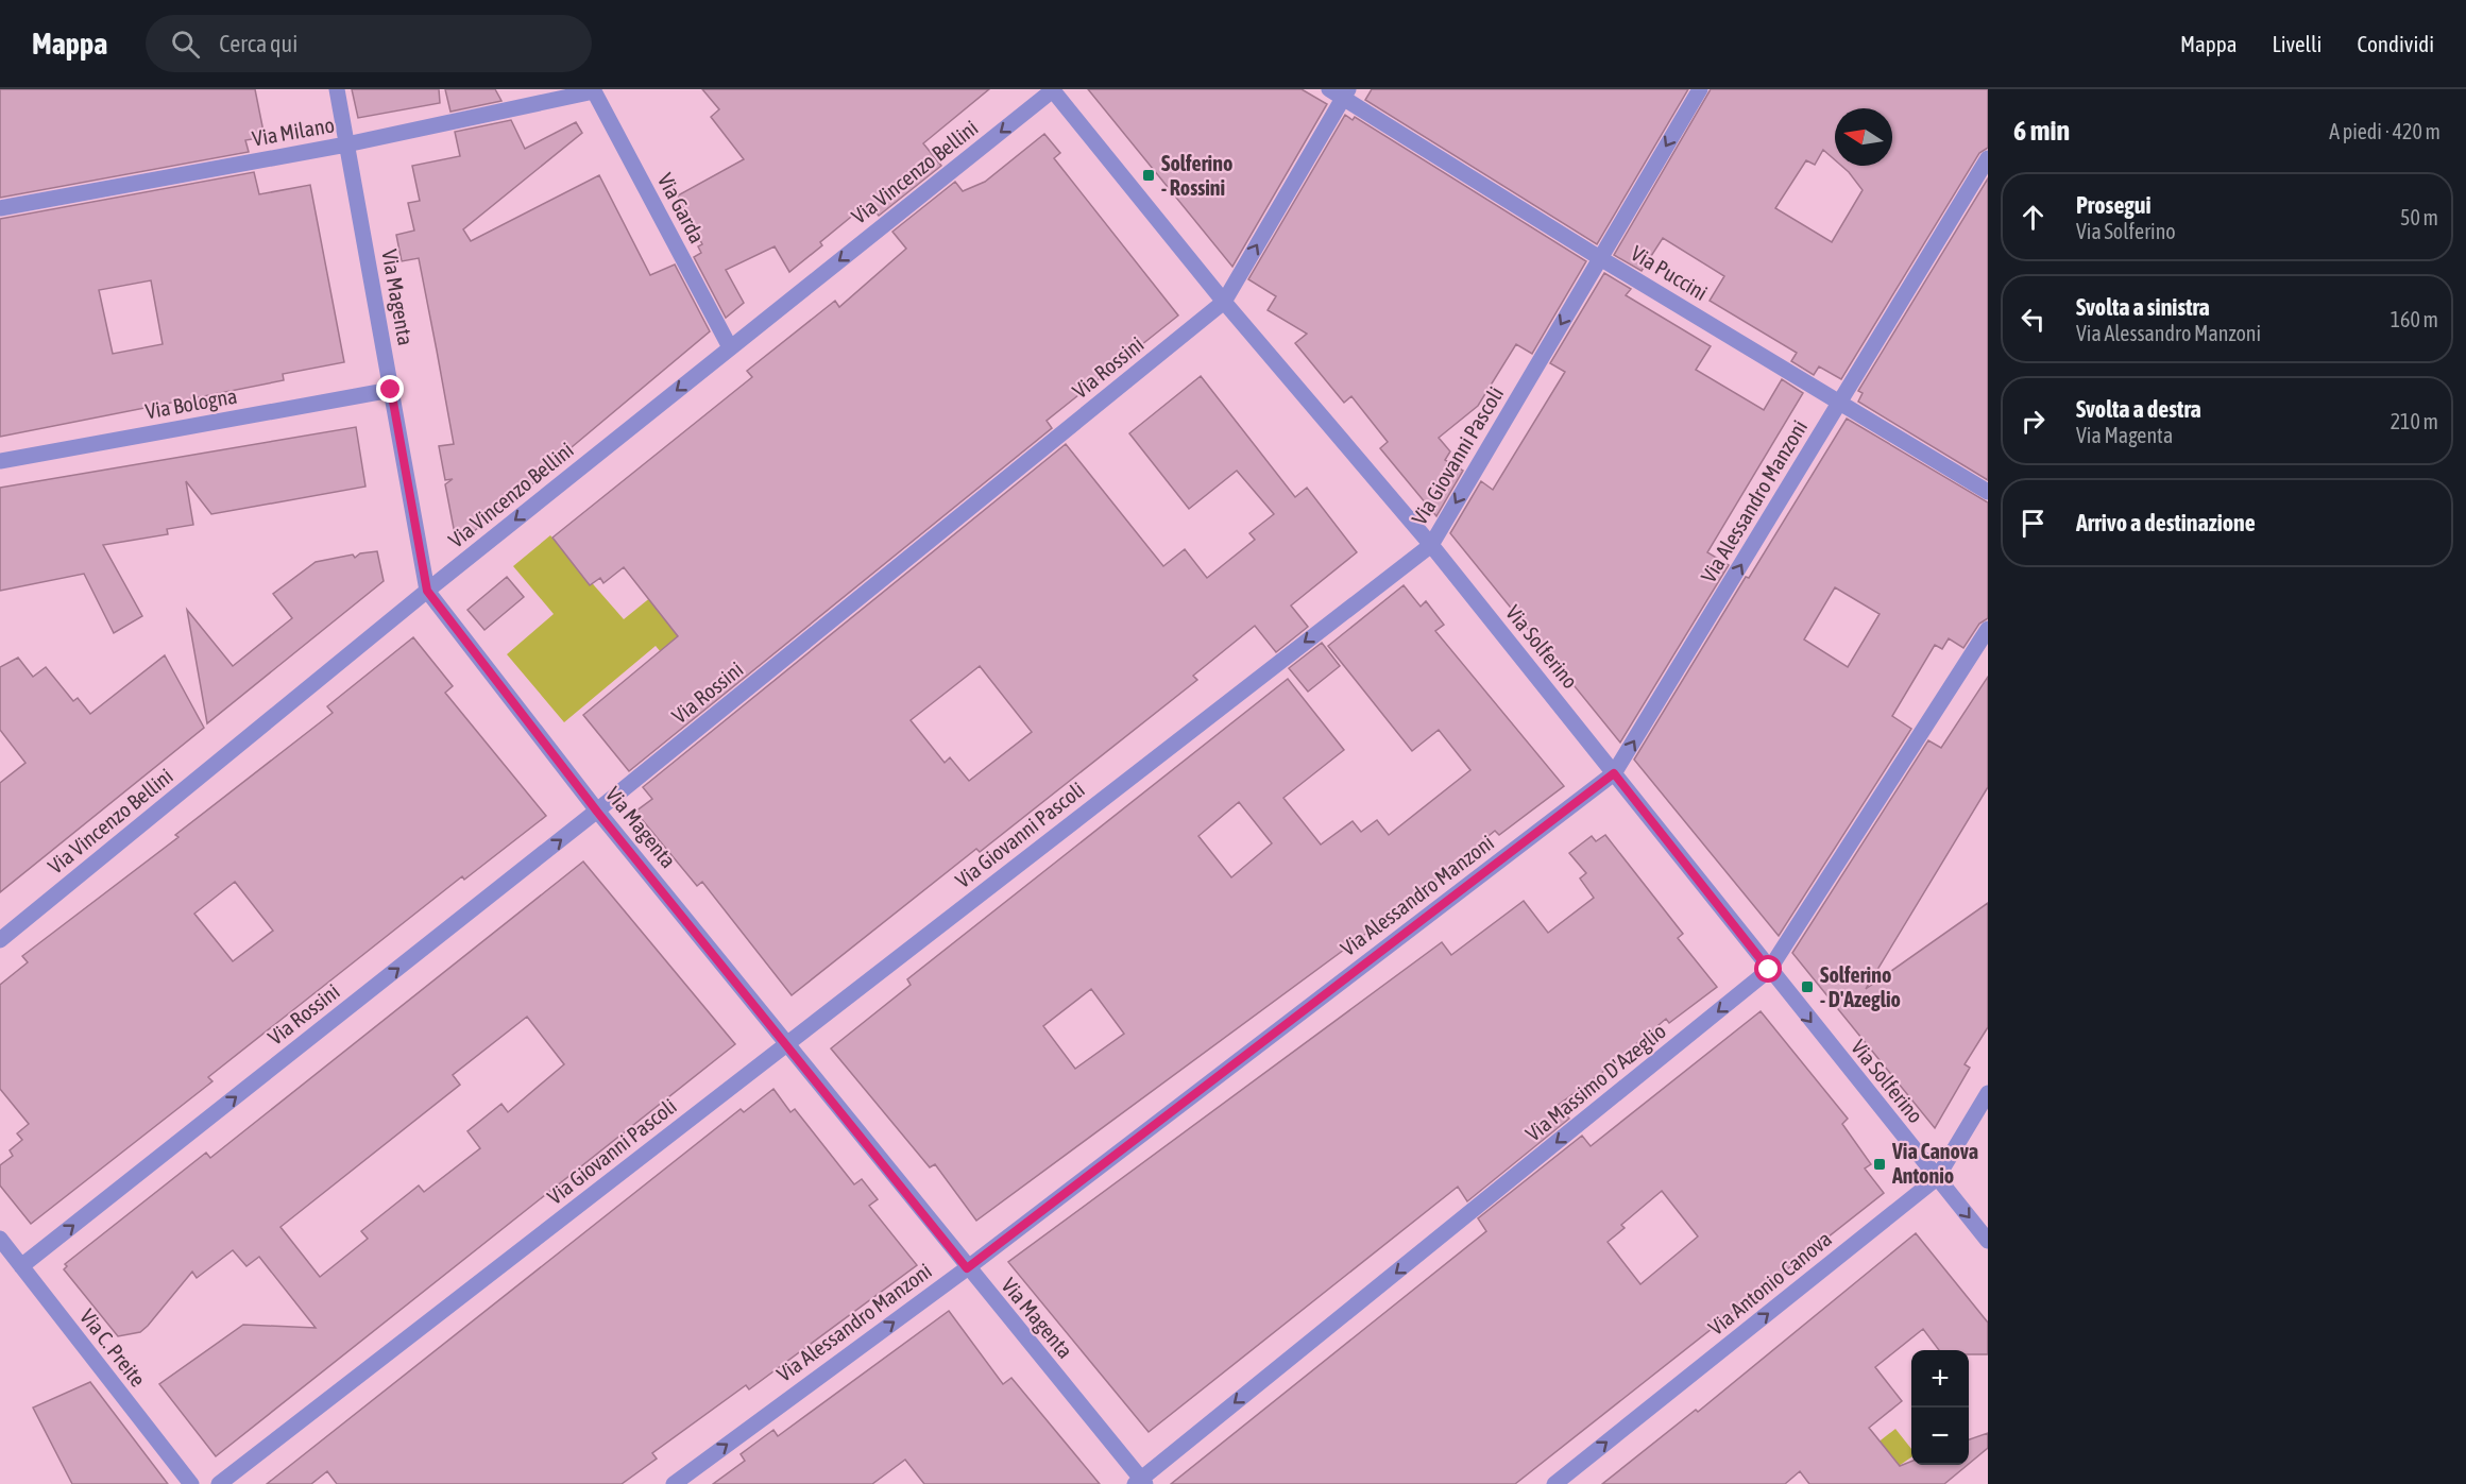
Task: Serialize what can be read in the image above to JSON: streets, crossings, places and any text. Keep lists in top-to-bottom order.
{
  "streets": {
    "street": [
      "Via Milano",
      "Via Vincenzo Bellini",
      "Via Garda",
      "Via Puccini",
      "Via Magenta",
      "Via Rossini",
      "Via Bologna",
      "Via Giovanni Pascoli",
      "Via Alessandro Manzoni",
      "Via Solferino",
      "Via Massimo D'Azeglio",
      "Via Antonio Canova",
      "Via C. Preite"
    ]
  },
  "crossings": [
    ["Via Milano", "Via Garda"],
    ["Via Milano", "Via Magenta"],
    ["Via Vincenzo Bellini", "Via Garda"],
    ["Via Vincenzo Bellini", "Via Magenta"],
    ["Via Vincenzo Bellini", "Via Solferino"],
    ["Via Puccini", "Via Rossini"],
    ["Via Puccini", "Via Giovanni Pascoli"],
    ["Via Puccini", "Via Alessandro Manzoni"],
    ["Via Magenta", "Via Rossini"],
    ["Via Magenta", "Via Bologna"],
    ["Via Magenta", "Via Giovanni Pascoli"],
    ["Via Magenta", "Via Alessandro Manzoni"],
    ["Via Magenta", "Via Massimo D'Azeglio"],
    ["Via Rossini", "Via Solferino"],
    ["Via Rossini", "Via C. Preite"],
    ["Via Giovanni Pascoli", "Via Solferino"],
    ["Via Alessandro Manzoni", "Via Solferino"],
    ["Via Solferino", "Via Massimo D'Azeglio"],
    ["Via Solferino", "Via Antonio Canova"]
  ],
  "one_way": [
    "Via Vincenzo Bellini",
    "Via Rossini",
    "Via Giovanni Pascoli",
    "Via Alessandro Manzoni",
    "Via Massimo D'Azeglio",
    "Via Antonio Canova"
  ],
  "places": {
    "transit": ["Solferino - Rossini", "Solferino - D'Azeglio", "Via Canova Antonio"]
  },
  "north": "left",
  "page": {
    "header": "Mappa",
    "search": "Cerca qui",
    "nav": ["Mappa", "Livelli", "Condividi"],
    "heading": ["6 min", "A piedi · 420 m"],
    "list": [
      ["Prosegui", "Via Solferino", "50 m"],
      ["Svolta a sinistra", "Via Alessandro Manzoni", "160 m"],
      ["Svolta a destra", "Via Magenta", "210 m"],
      "Arrivo a destinazione"
    ],
    "map_buttons": ["+", "−"]
  }
}
